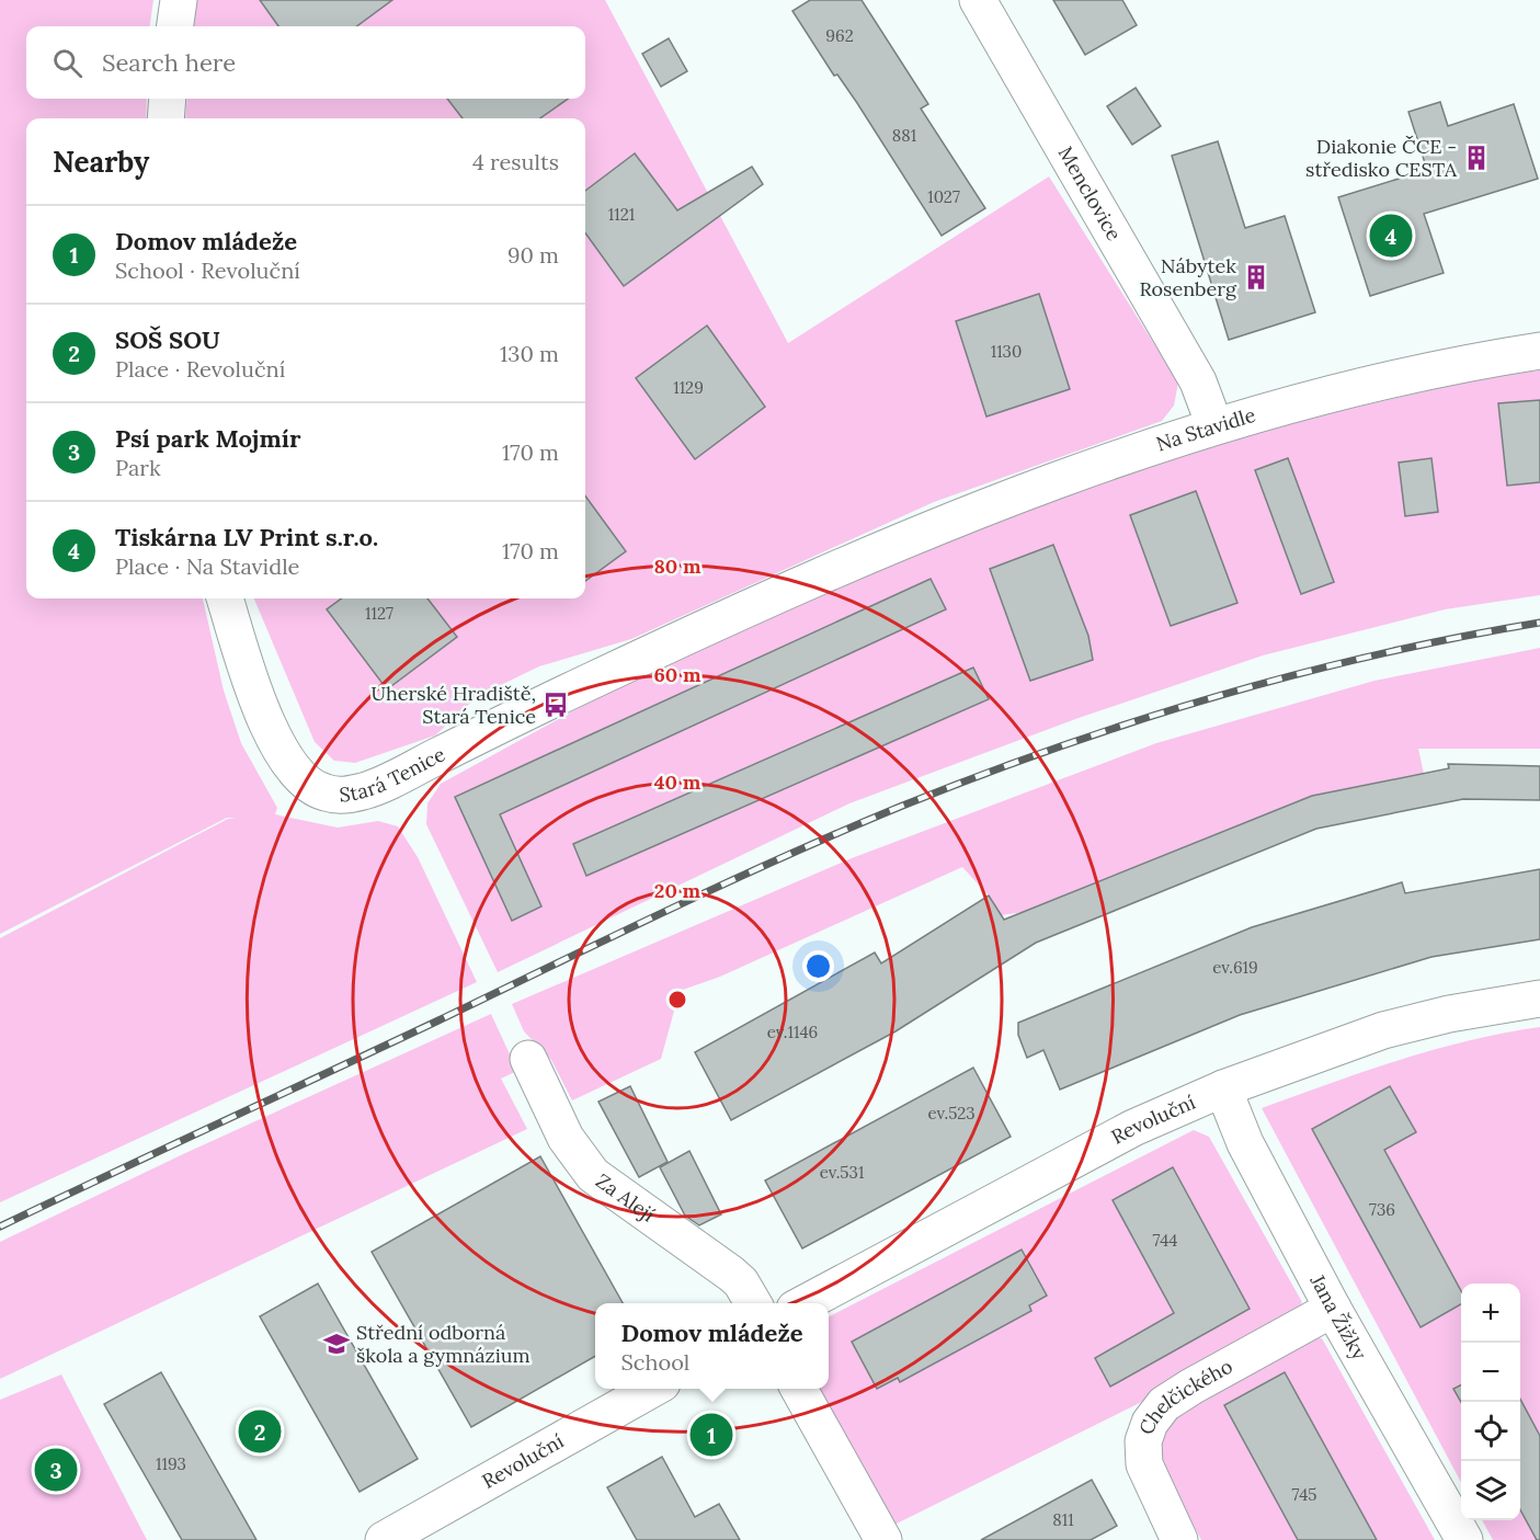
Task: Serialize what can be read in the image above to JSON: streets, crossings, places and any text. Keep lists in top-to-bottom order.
{
  "streets": {
    "street": [
      "Menclovice",
      "Na Stavidle",
      "Stará Tenice",
      "Revoluční",
      "Za Alejí",
      "Jana Žižky",
      "Chelčického"
    ]
  },
  "crossings": [
    ["Menclovice", "Na Stavidle"],
    ["Na Stavidle", "Stará Tenice"],
    ["Revoluční", "Jana Žižky"],
    ["Jana Žižky", "Chelčického"]
  ],
  "places": {
    "building": ["Diakonie ČCE - středisko CESTA", "Nábytek Rosenberg"],
    "bus stop": ["Uherské Hradiště, Stará Tenice"],
    "school or university": ["Střední odborná škola a gymnázium"]
  },
  "house_numbers": [
    "962",
    "881",
    "1027",
    "1121",
    "1130",
    "1129",
    "1127",
    "ev.619",
    "ev.1146",
    "ev.523",
    "ev.531",
    "736",
    "744",
    "1193",
    "745",
    "811"
  ],
  "page": {
    "search": "Search here",
    "heading": ["Nearby", "4 results"],
    "list": [
      {
        "mark": "1",
        "name": "Domov mládeže",
        "note": "School · Revoluční",
        "value": "90 m"
      },
      {
        "mark": "2",
        "name": "SOŠ SOU",
        "note": "Place · Revoluční",
        "value": "130 m"
      },
      {
        "mark": "3",
        "name": "Psí park Mojmír",
        "note": "Park",
        "value": "170 m"
      },
      {
        "mark": "4",
        "name": "Tiskárna LV Print s.r.o.",
        "note": "Place · Na Stavidle",
        "value": "170 m"
      }
    ],
    "pins": [
      "4",
      "2",
      "1",
      "3"
    ],
    "map_buttons": ["+", "−"],
    "popup": ["Domov mládeže", "School"]
  },
  "rings": [
    "80 m",
    "60 m",
    "40 m",
    "20 m"
  ]
}
